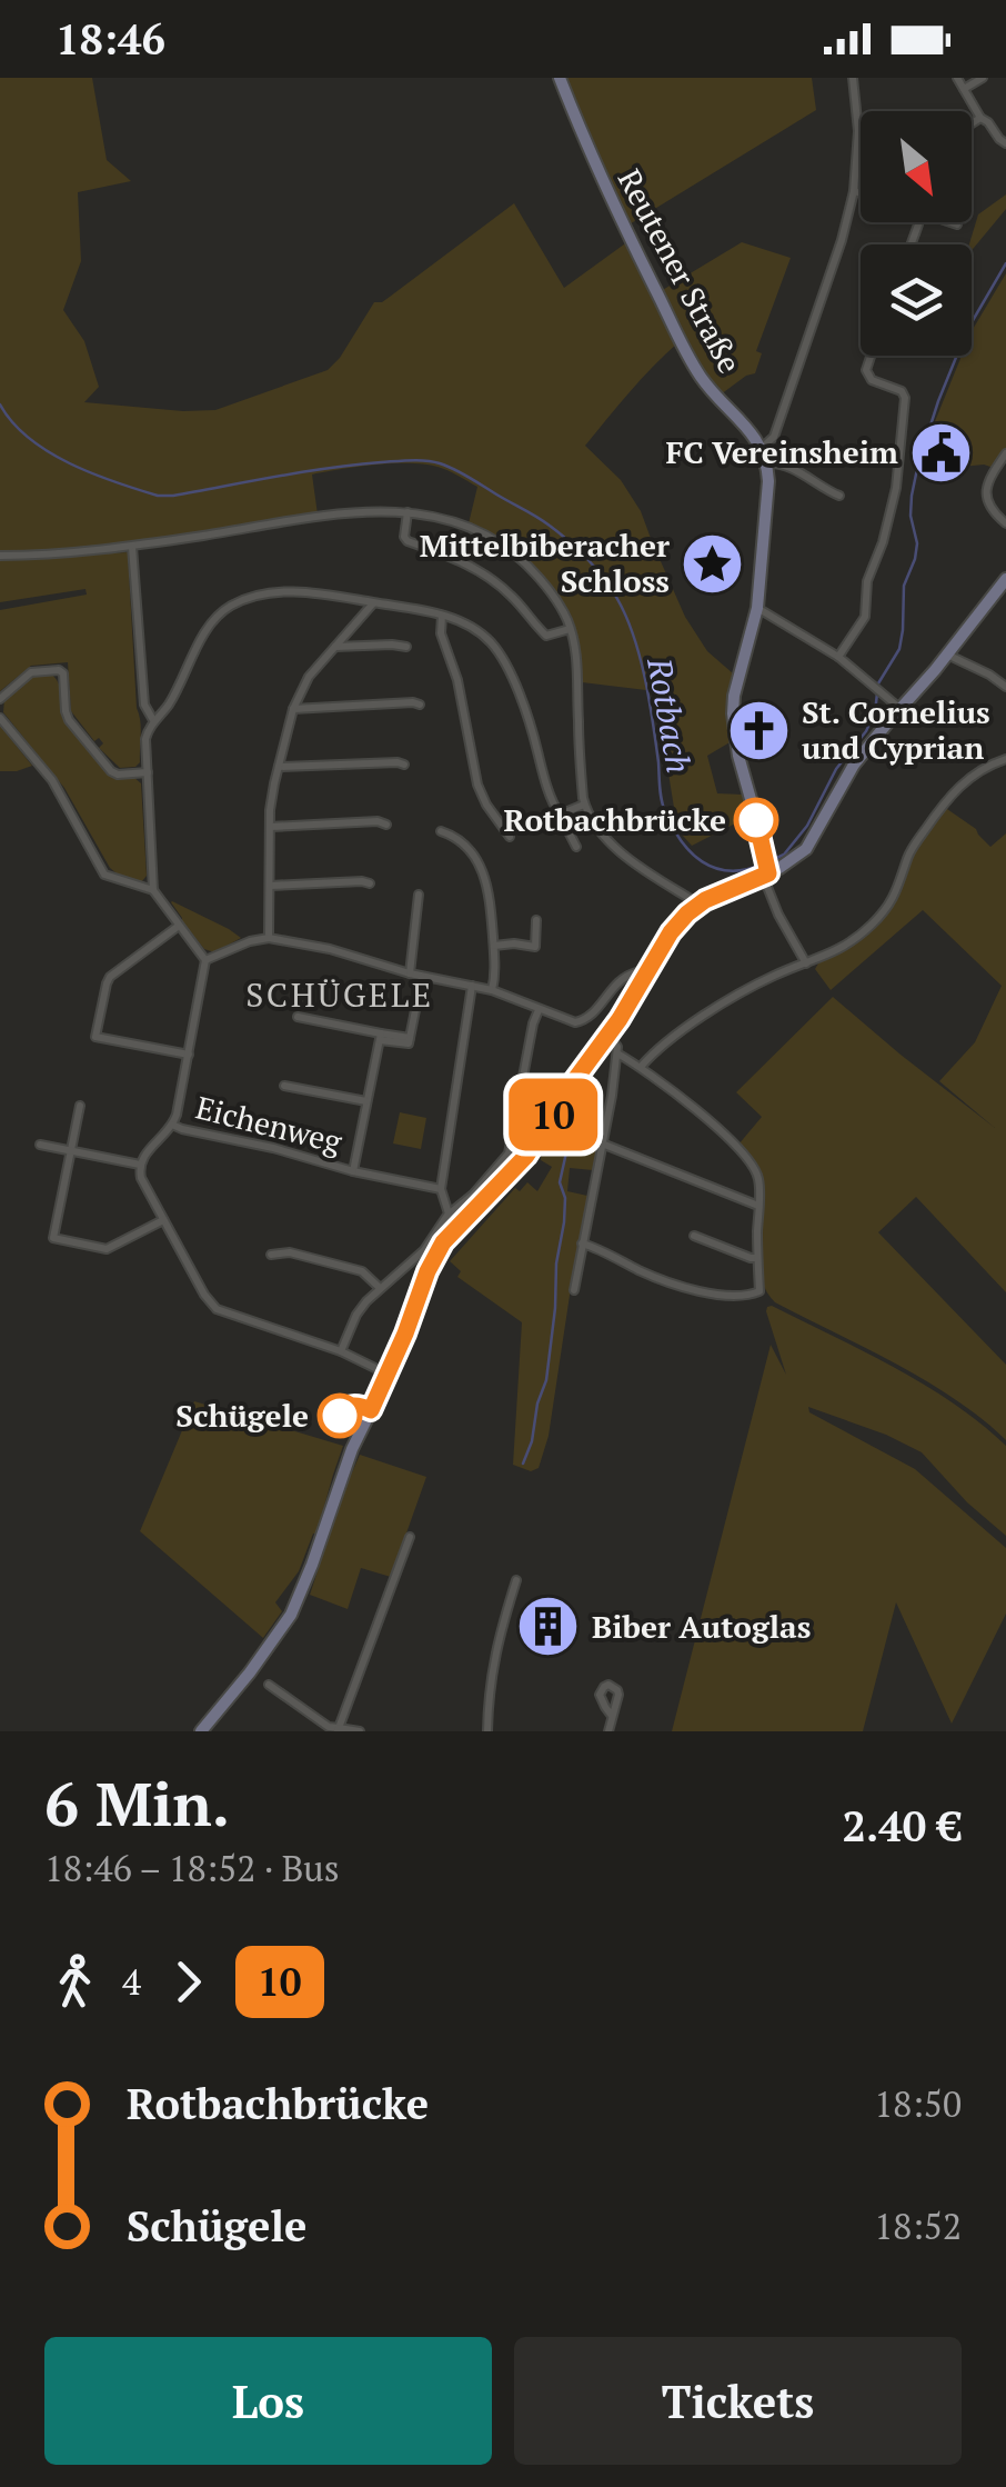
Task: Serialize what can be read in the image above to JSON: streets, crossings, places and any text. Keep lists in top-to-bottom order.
{
  "streets": {
    "street": ["Reutener Straße", "Eichenweg"]
  },
  "districts": ["SCHÜGELE"],
  "water": ["Rotbach"],
  "places": {
    "public building": ["FC Vereinsheim"],
    "place": ["Mittelbiberacher Schloss"],
    "church": ["St. Cornelius und Cyprian"],
    "other": ["Rotbachbrücke", "Schügele"],
    "building": ["Biber Autoglas"]
  },
  "lines": ["bus line 10"],
  "north": "bottom right",
  "page": {
    "status": "18:46",
    "on_map": "10",
    "heading": ["6 Min.", "18:46 – 18:52 · Bus", "2.40 €"],
    "legs": ["4", "10"],
    "list": [
      {
        "name": "Rotbachbrücke",
        "value": "18:50"
      },
      {
        "name": "Schügele",
        "value": "18:52"
      }
    ],
    "buttons": ["Los", "Tickets"]
  }
}
